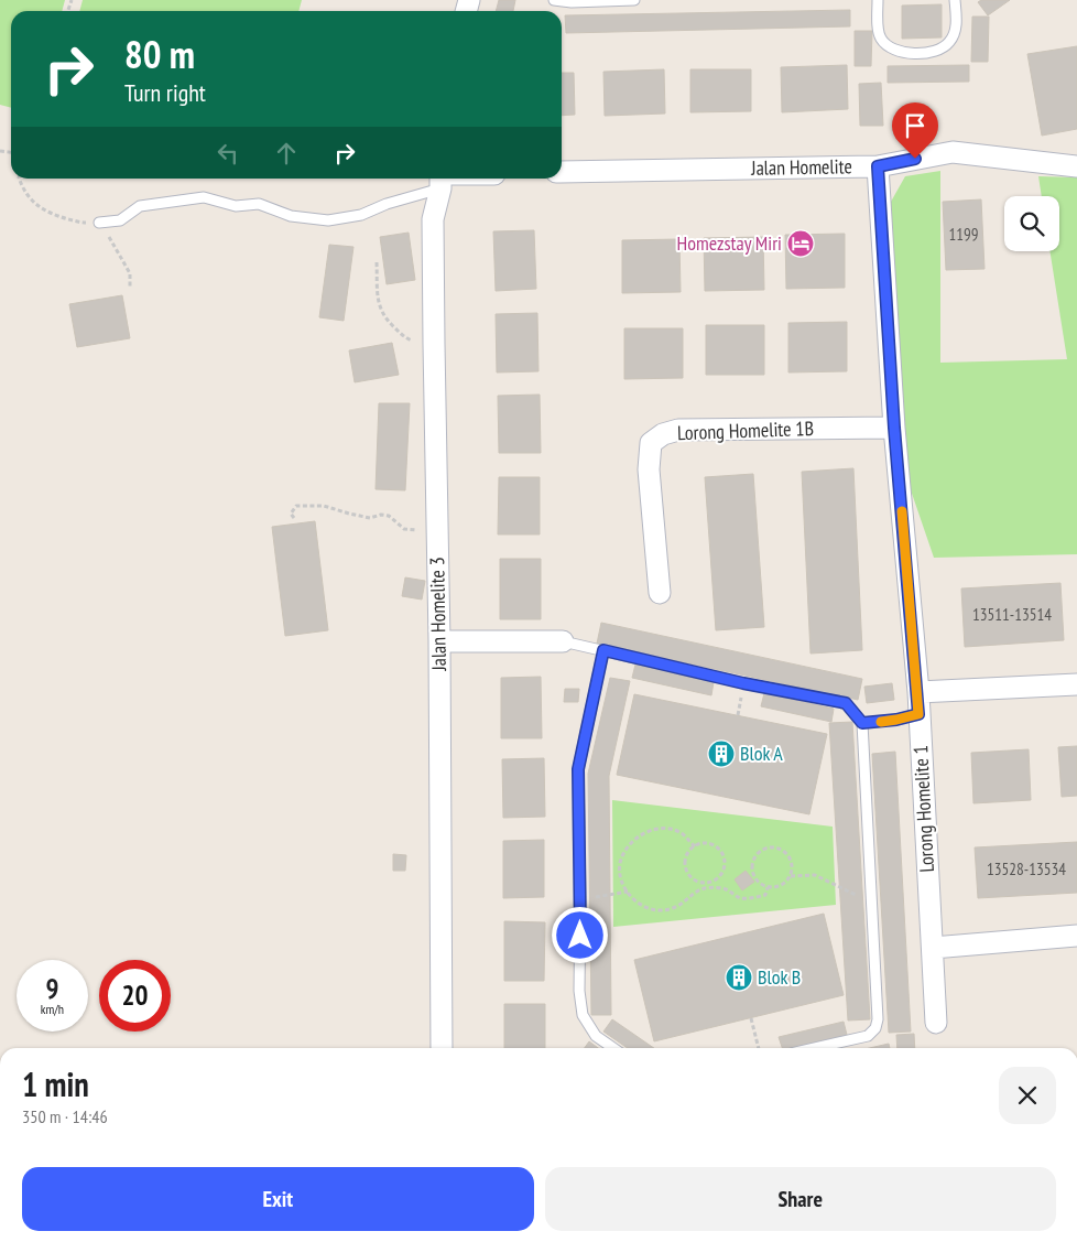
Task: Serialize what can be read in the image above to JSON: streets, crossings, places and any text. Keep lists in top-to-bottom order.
{
  "streets": {
    "street": [
      "Jalan Homelite",
      "Lorong Homelite 1B",
      "Jalan Homelite 3",
      "Lorong Homelite 1"
    ]
  },
  "crossings": [
    ["Jalan Homelite", "Lorong Homelite 1"],
    ["Lorong Homelite 1B", "Lorong Homelite 1"]
  ],
  "places": {
    "hotel": ["Homezstay Miri"],
    "building": ["Blok A", "Blok B"]
  },
  "house_numbers": ["1199", "13511-13514", "13528-13534"],
  "page": {
    "turn": ["80 m", "Turn right"],
    "speed": "9 km/h",
    "limit": "20",
    "heading": ["1 min", "350 m · 14:46"],
    "buttons": ["Exit", "Share"]
  }
}
